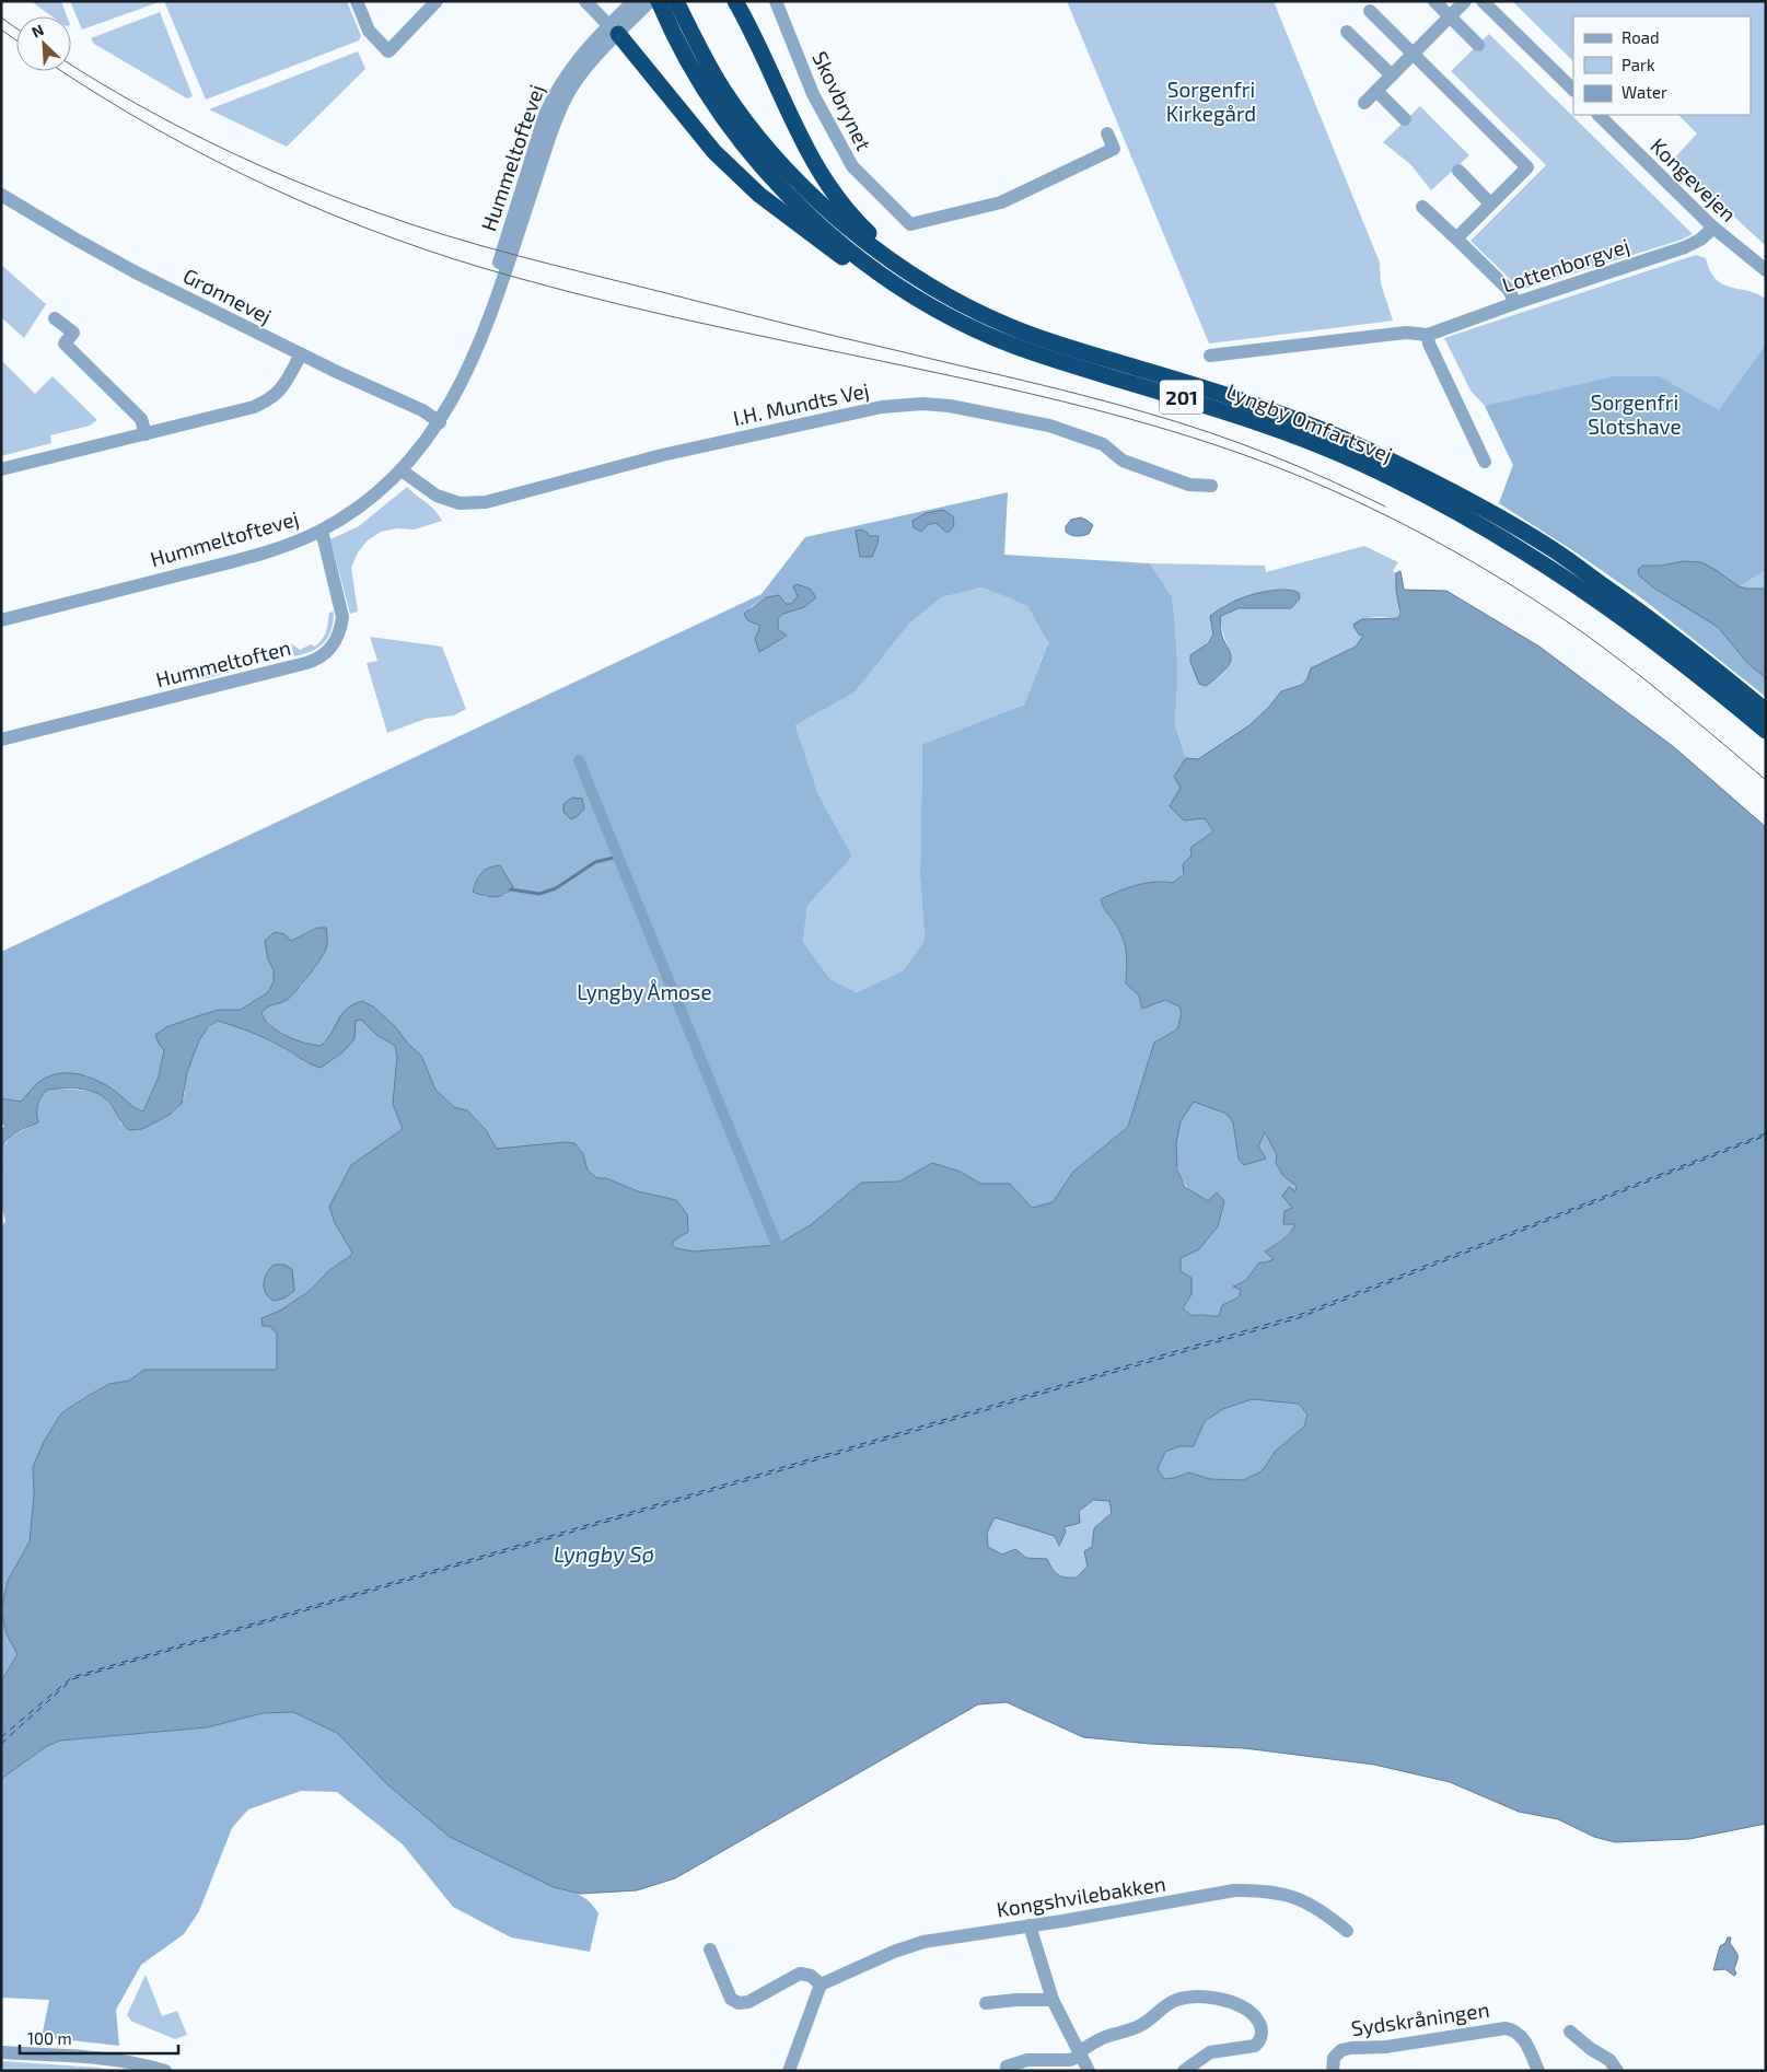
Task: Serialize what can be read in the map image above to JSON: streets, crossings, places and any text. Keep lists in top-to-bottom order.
{
  "streets": {
    "highway": ["201", "Lyngby Omfartsvej"],
    "street": [
      "Skovbrynet",
      "Hummeltoftevej",
      "Kongevejen",
      "Lottenborgvej",
      "Grønnevej",
      "I.H. Mundts Vej",
      "Hummeltoften",
      "Kongshvilebakken",
      "Sydskråningen"
    ]
  },
  "crossings": [
    ["Hummeltoftevej", "Grønnevej"],
    ["Hummeltoftevej", "I.H. Mundts Vej"],
    ["Hummeltoftevej", "Hummeltoften"],
    ["Kongevejen", "Lottenborgvej"]
  ],
  "water": ["Lyngby Sø"],
  "parks": ["Sorgenfri Kirkegård", "Sorgenfri Slotshave", "Lyngby Åmose"],
  "legend": ["Road", "Park", "Water"],
  "scale_bar": "100 m",
  "north": "top left"
}
